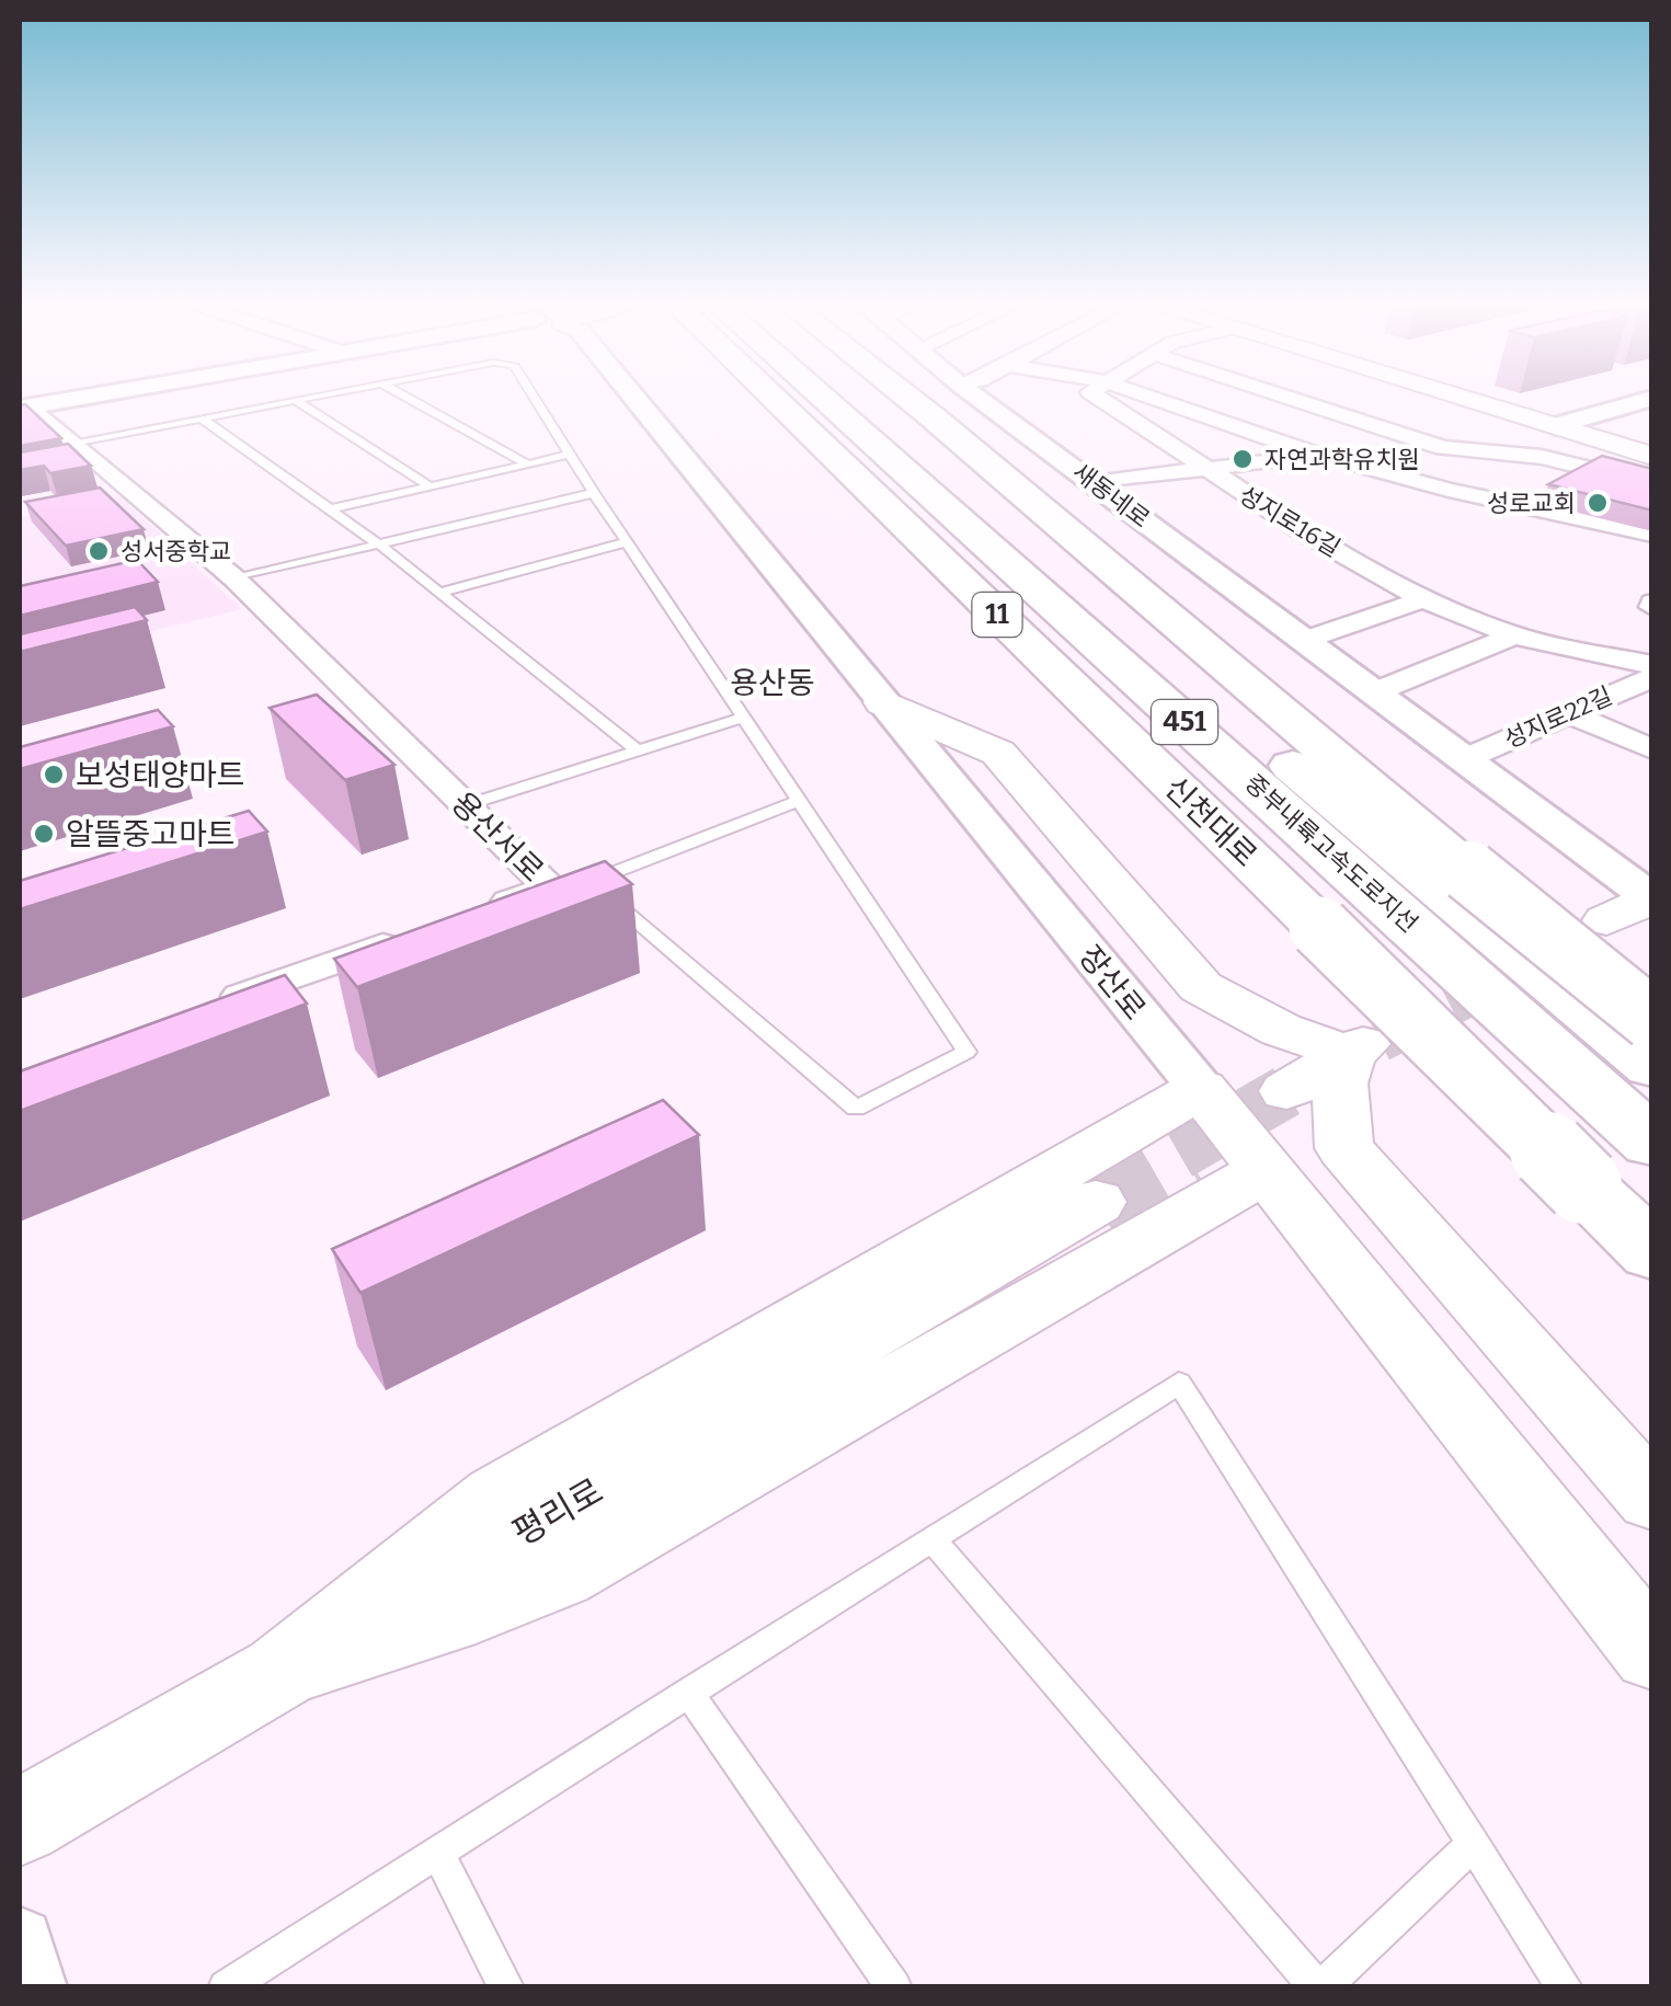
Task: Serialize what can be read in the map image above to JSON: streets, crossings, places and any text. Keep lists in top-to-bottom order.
{
  "streets": {
    "highway": [
      "11",
      "451",
      "신천대로",
      "중부내륙고속도로지선"
    ],
    "main road": ["장산로", "평리로"],
    "street": [
      "새동네로",
      "성지로16길",
      "성지로22길",
      "용산서로"
    ]
  },
  "crossings": [
    ["새동네로", "성지로22길"]
  ],
  "districts": ["용산동"],
  "places": [
    "자연과학유치원",
    "성로교회",
    "성서중학교",
    "보성태양마트",
    "알뜰중고마트"
  ]
}
